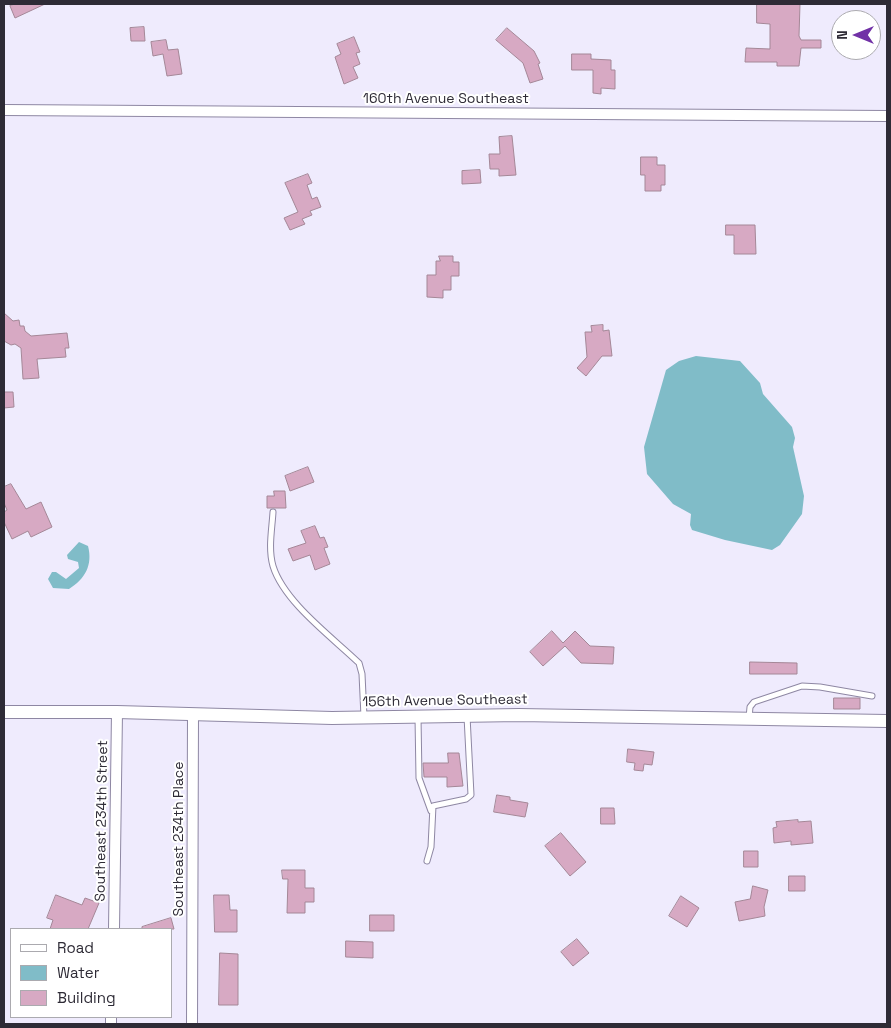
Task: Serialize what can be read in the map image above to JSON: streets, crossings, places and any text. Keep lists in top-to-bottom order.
{
  "streets": {
    "street": [
      "160th Avenue Southeast",
      "156th Avenue Southeast",
      "Southeast 234th Street",
      "Southeast 234th Place"
    ]
  },
  "crossings": [
    ["156th Avenue Southeast", "Southeast 234th Street"],
    ["156th Avenue Southeast", "Southeast 234th Place"]
  ],
  "legend": ["Road", "Water", "Building"],
  "north": "left"
}
